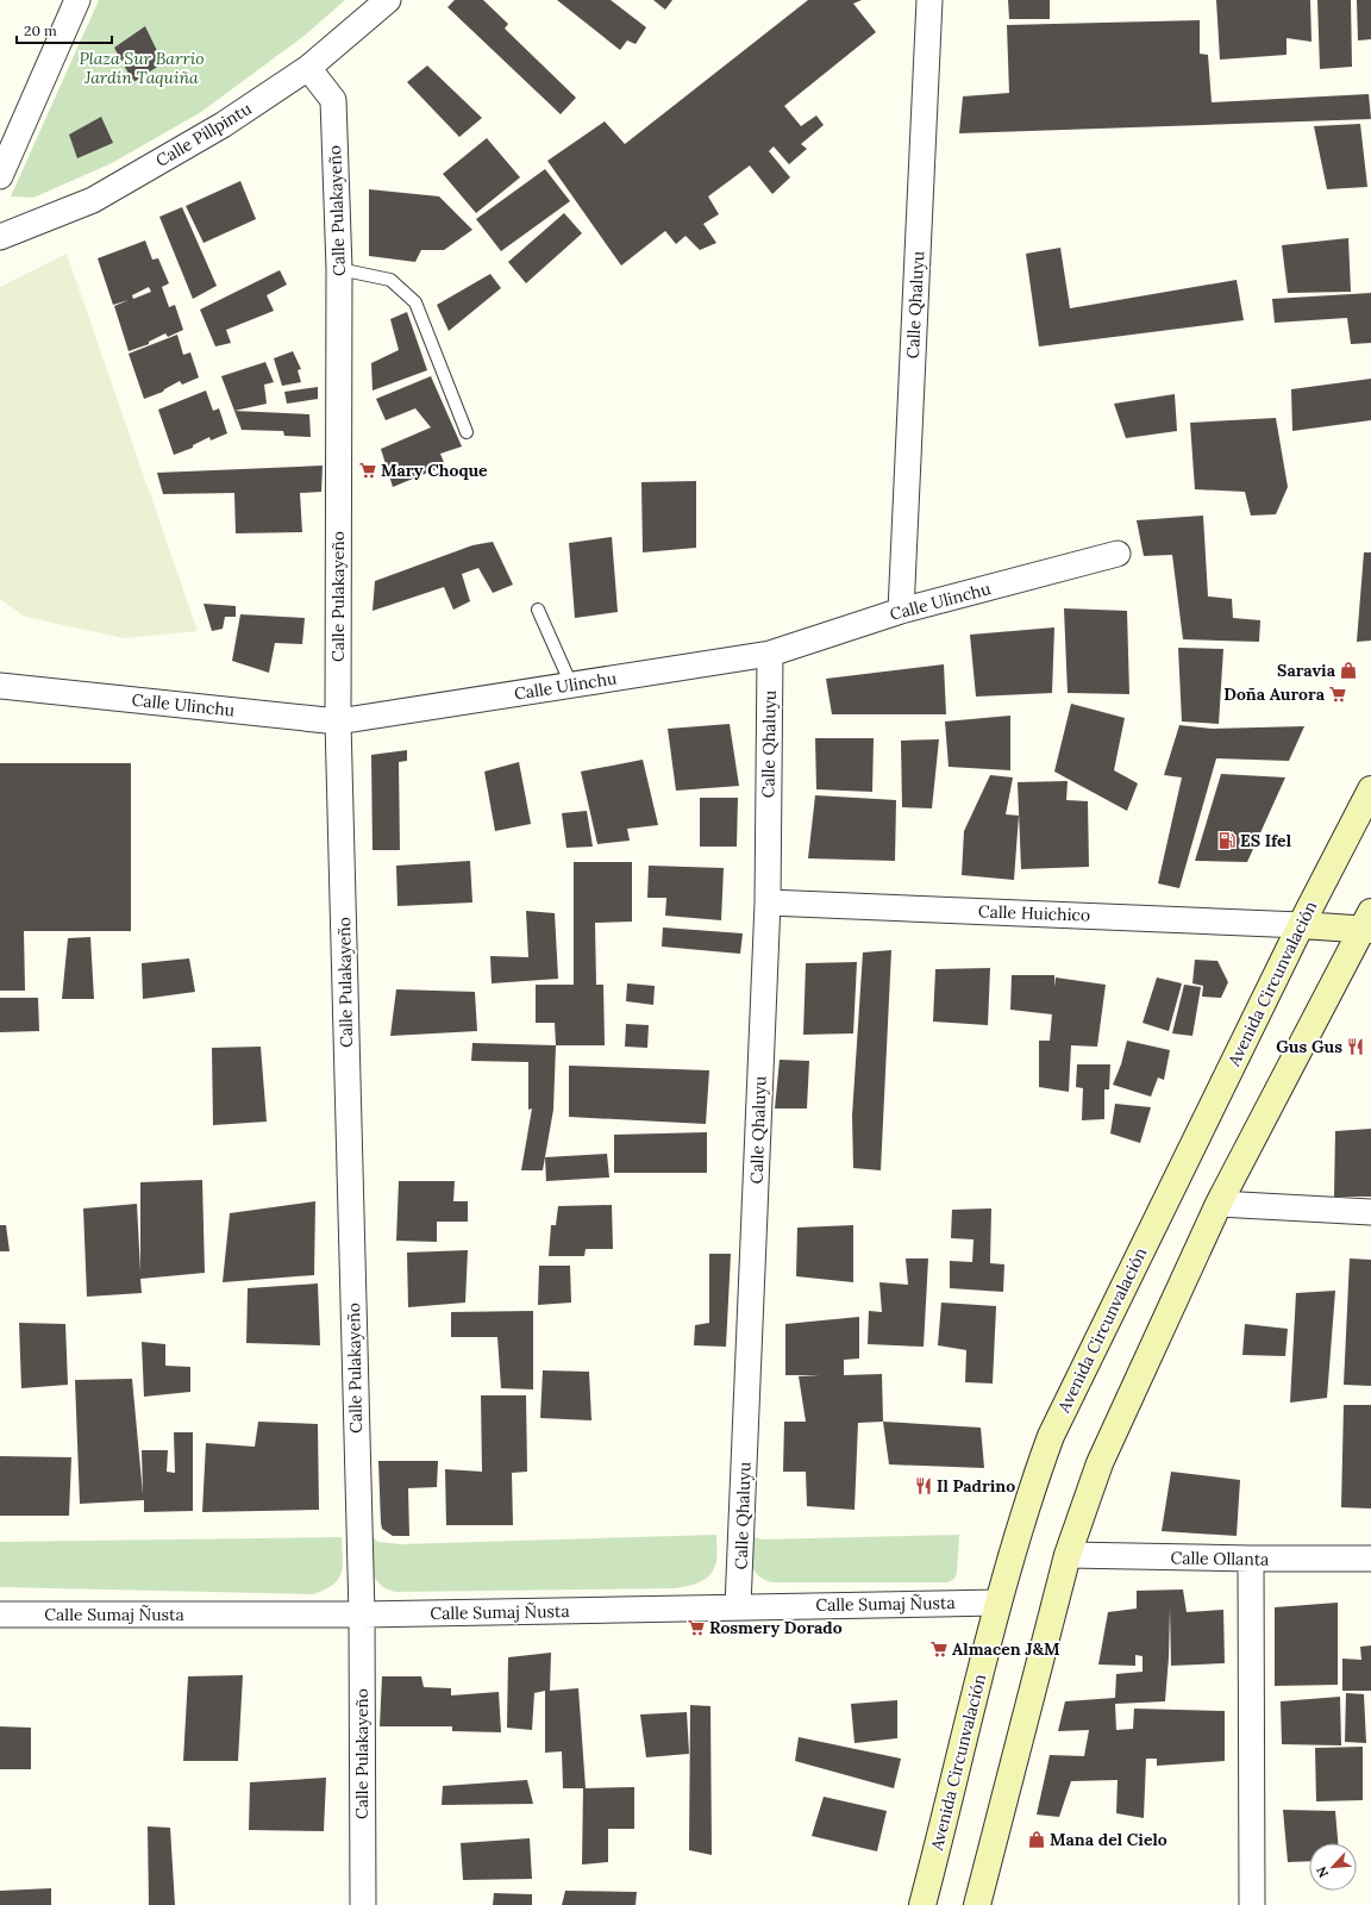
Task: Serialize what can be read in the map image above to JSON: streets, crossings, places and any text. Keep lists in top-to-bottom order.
{
  "streets": {
    "main road": ["Avenida Circunvalación"],
    "street": [
      "Calle Pillpintu",
      "Calle Pulakayeño",
      "Calle Qhaluyu",
      "Calle Ulinchu",
      "Calle Huichico",
      "Calle Ollanta",
      "Calle Sumaj Ñusta"
    ]
  },
  "crossings": [
    ["Calle Pillpintu", "Calle Pulakayeño"],
    ["Calle Pulakayeño", "Calle Ulinchu"],
    ["Calle Pulakayeño", "Calle Sumaj Ñusta"],
    ["Calle Qhaluyu", "Calle Ulinchu"],
    ["Calle Qhaluyu", "Calle Huichico"],
    ["Calle Qhaluyu", "Calle Sumaj Ñusta"],
    ["Calle Huichico", "Avenida Circunvalación"],
    ["Avenida Circunvalación", "Calle Sumaj Ñusta"]
  ],
  "parks": ["Plaza Sur Barrio Jardín Taquiña"],
  "places": {
    "supermarket": [
      "Mary Choque",
      "Doña Aurora",
      "Rosmery Dorado",
      "Almacen J&M"
    ],
    "shop": ["Saravia", "Mana del Cielo"],
    "fuel station": ["ES Ifel"],
    "restaurant": ["Gus Gus", "Il Padrino"]
  },
  "scale_bar": "20 m",
  "north": "bottom left"
}
